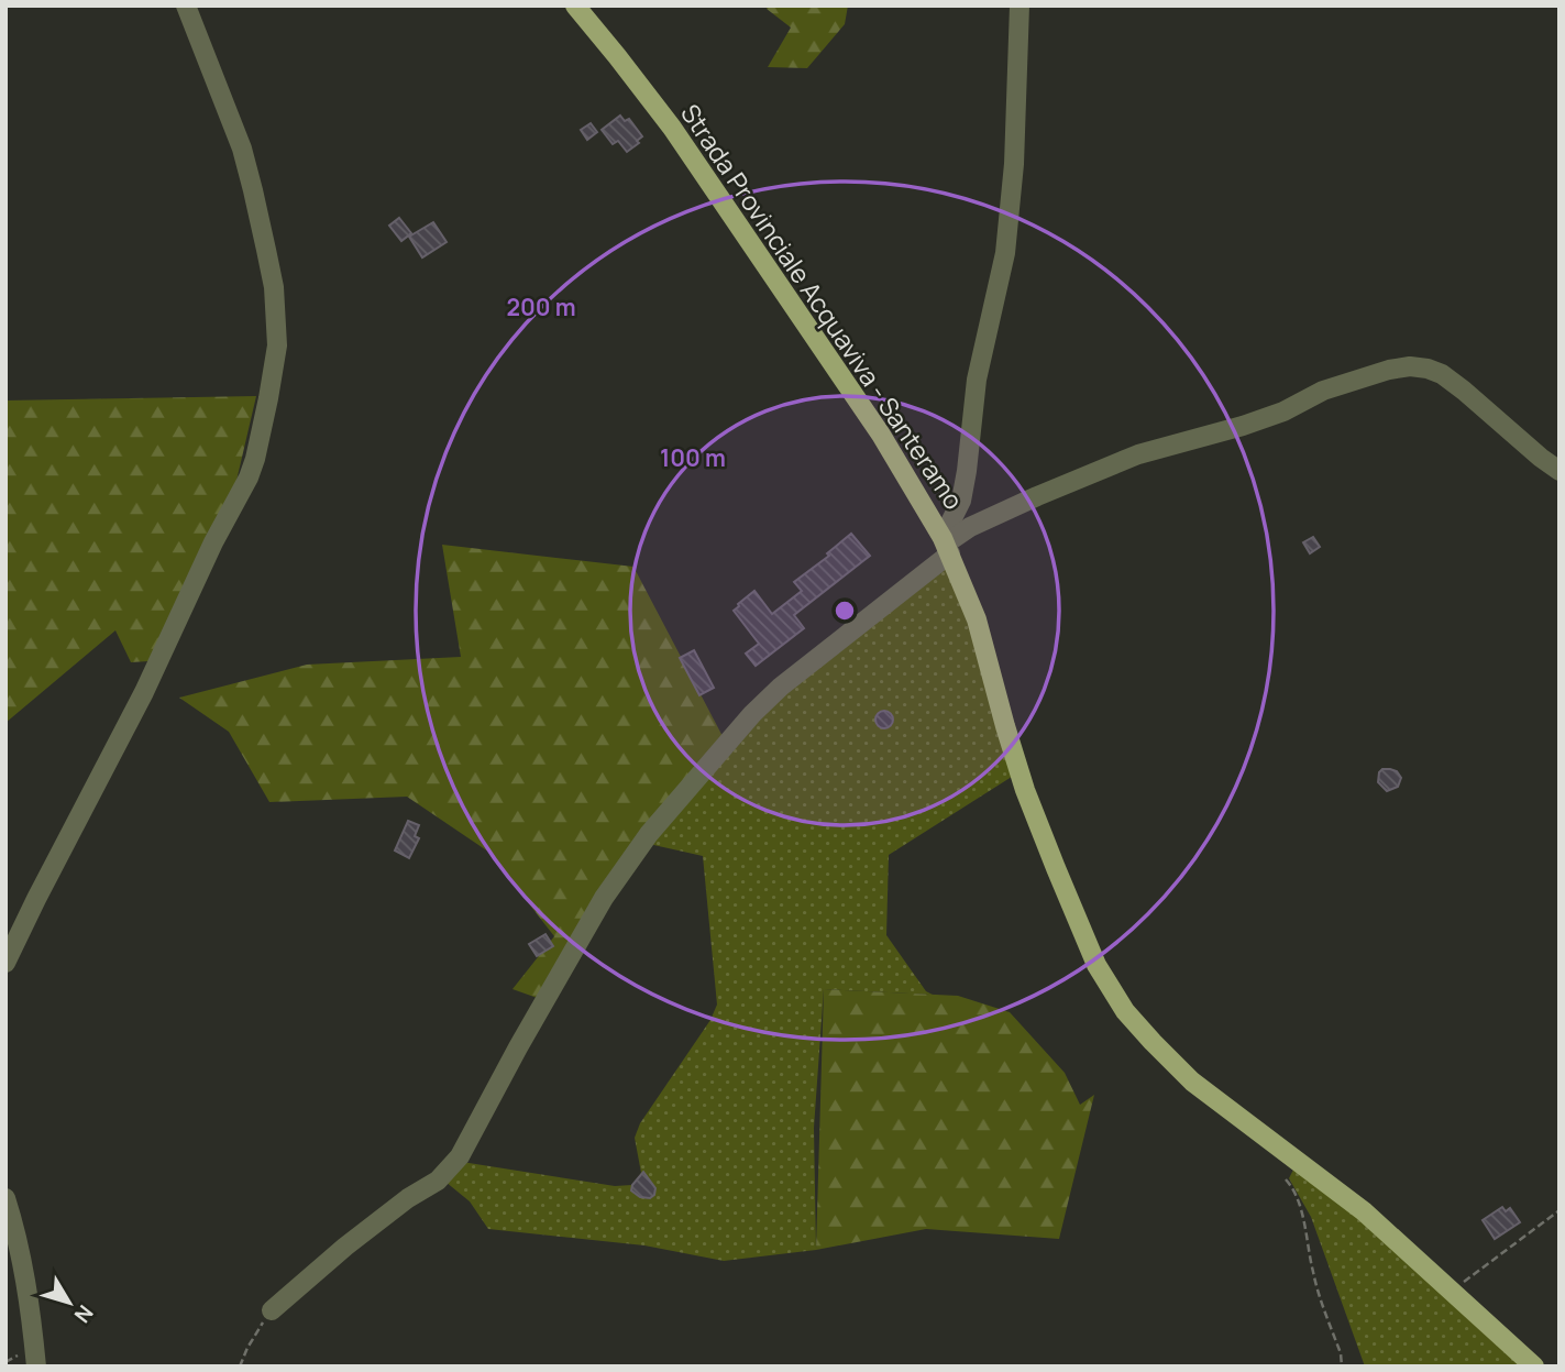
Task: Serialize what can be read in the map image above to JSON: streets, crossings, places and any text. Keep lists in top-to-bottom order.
{
  "streets": {
    "main road": ["Strada Provinciale Acquaviva - Santeramo"]
  },
  "north": "bottom right",
  "rings": ["200 m", "100 m"]
}
